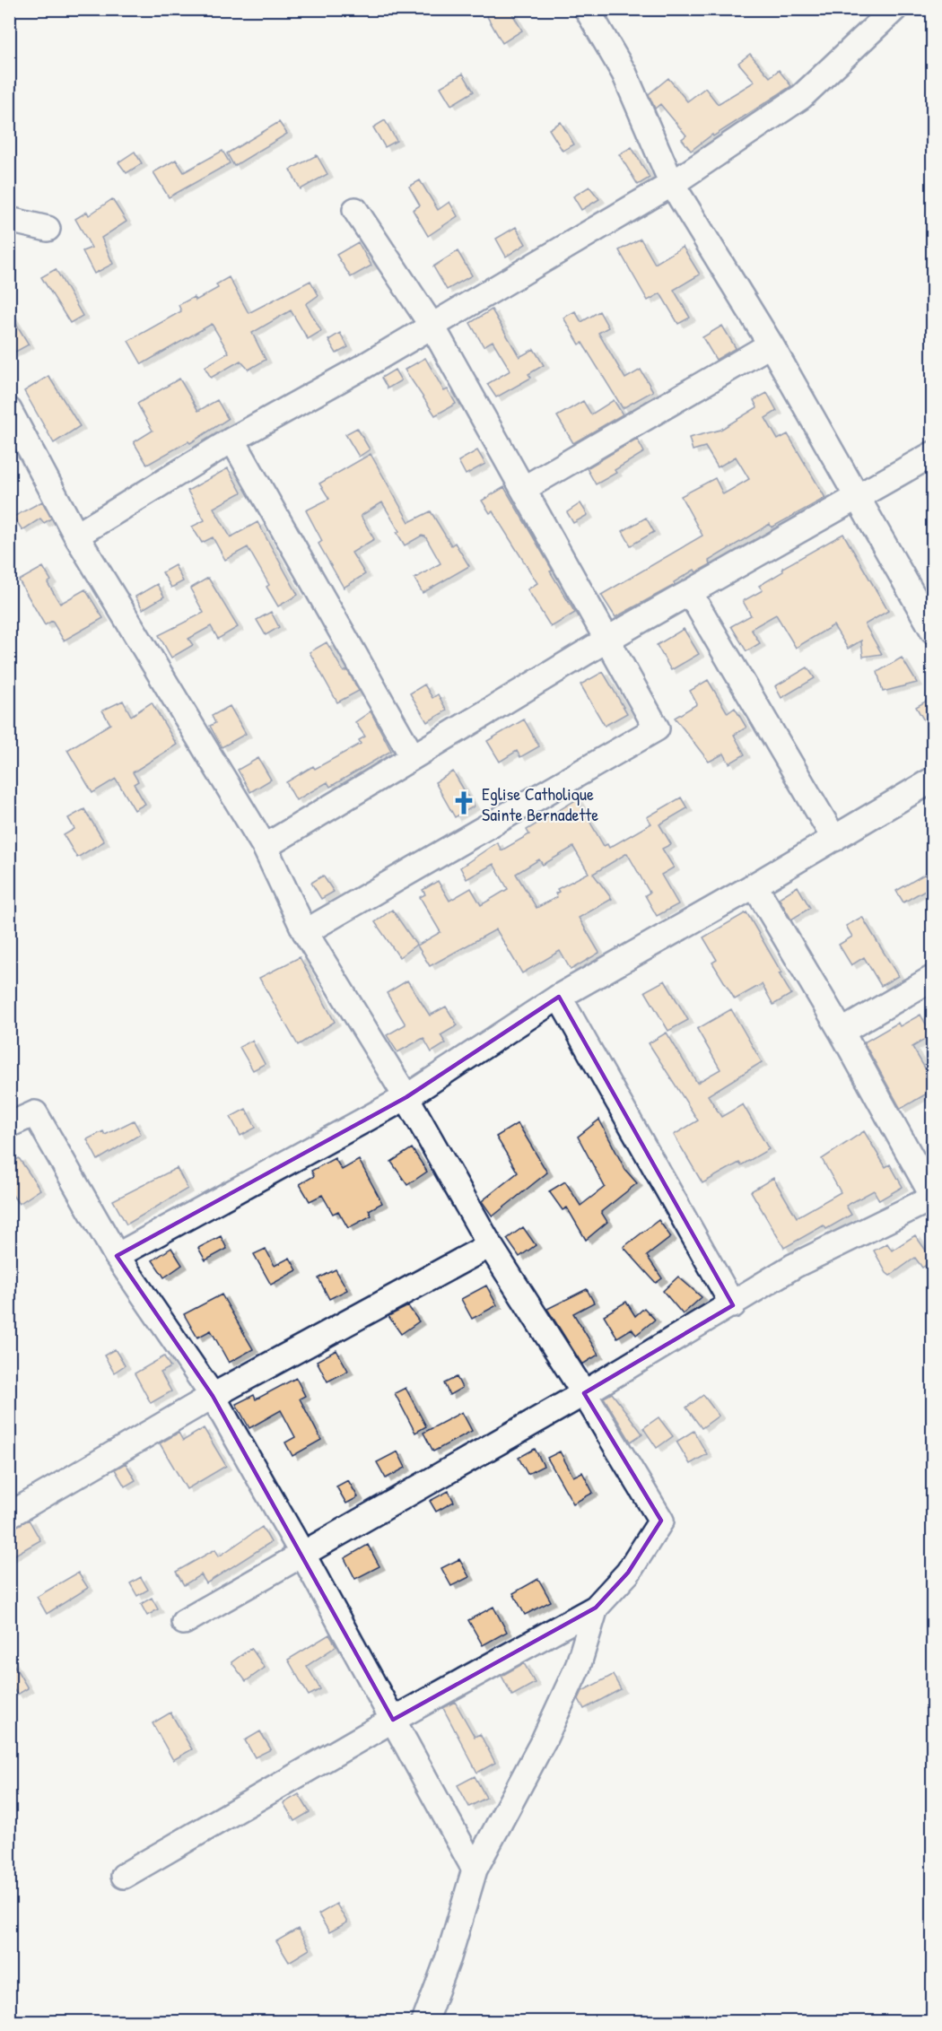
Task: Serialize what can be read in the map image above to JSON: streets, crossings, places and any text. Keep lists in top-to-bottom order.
{
  "places": {
    "church": ["Eglise Catholique Sainte Bernadette"]
  }
}
